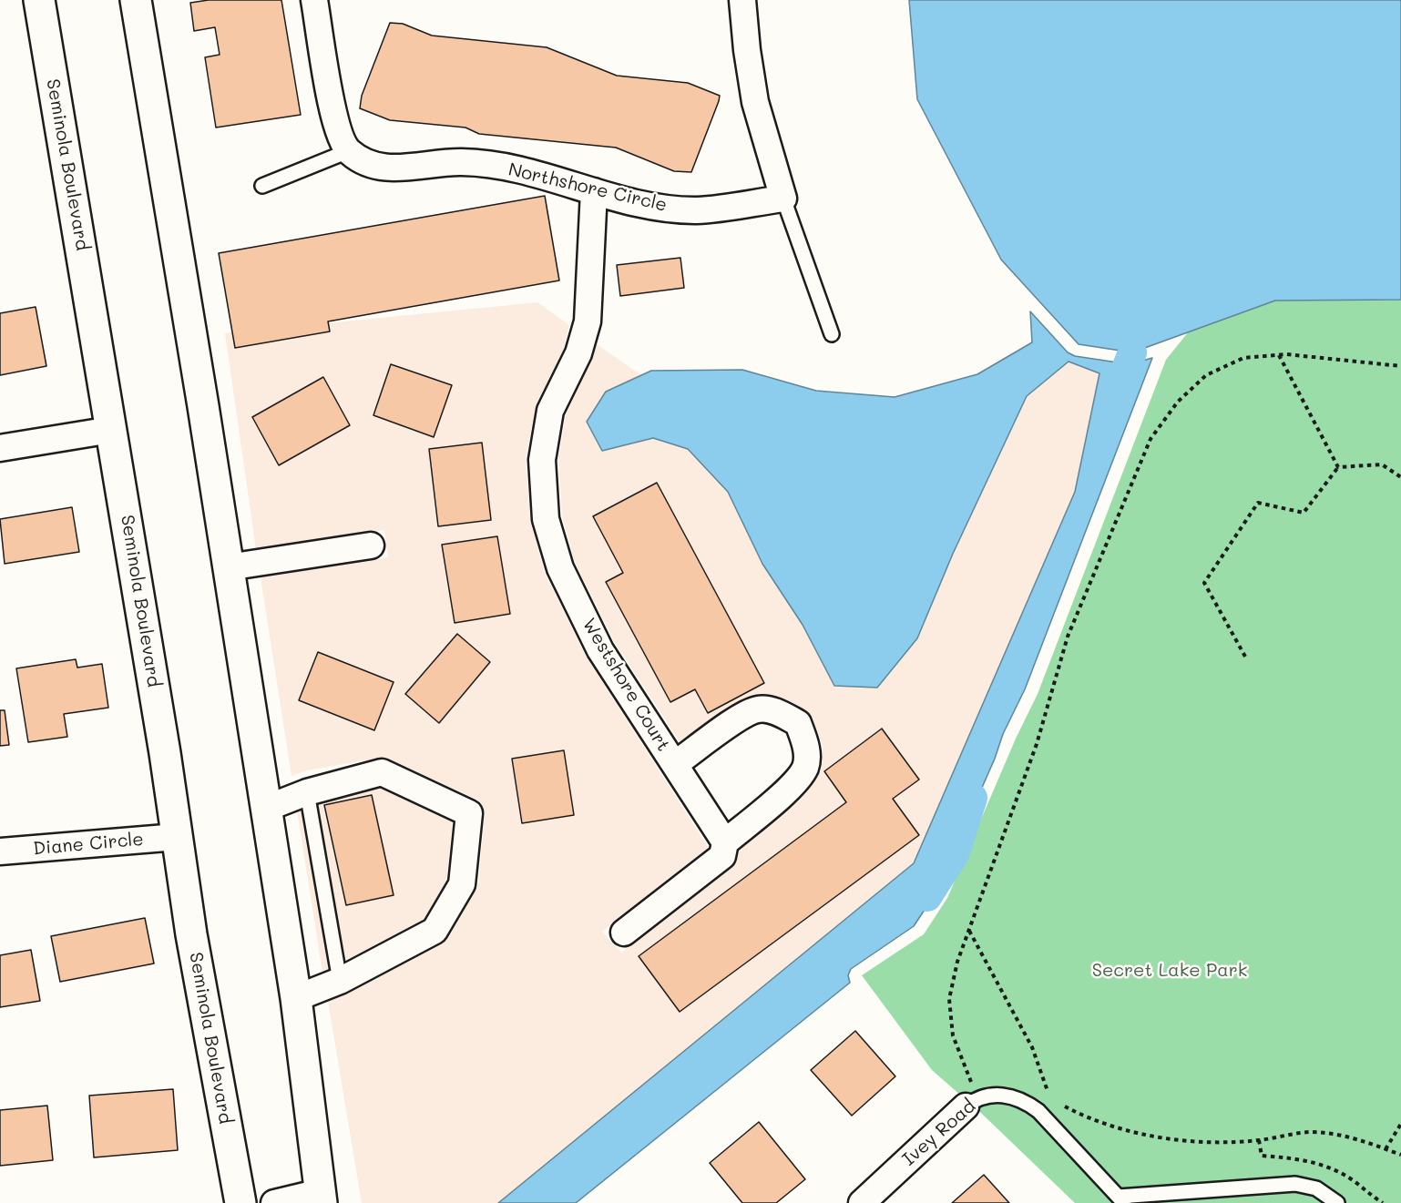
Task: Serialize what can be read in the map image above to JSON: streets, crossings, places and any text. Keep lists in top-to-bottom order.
{
  "streets": {
    "main road": ["Seminola Boulevard"],
    "street": [
      "Northshore Circle",
      "Westshore Court",
      "Diane Circle",
      "Ivey Road"
    ]
  },
  "crossings": [
    ["Seminola Boulevard", "Diane Circle"],
    ["Northshore Circle", "Westshore Court"]
  ],
  "parks": ["Secret Lake Park"]
}
